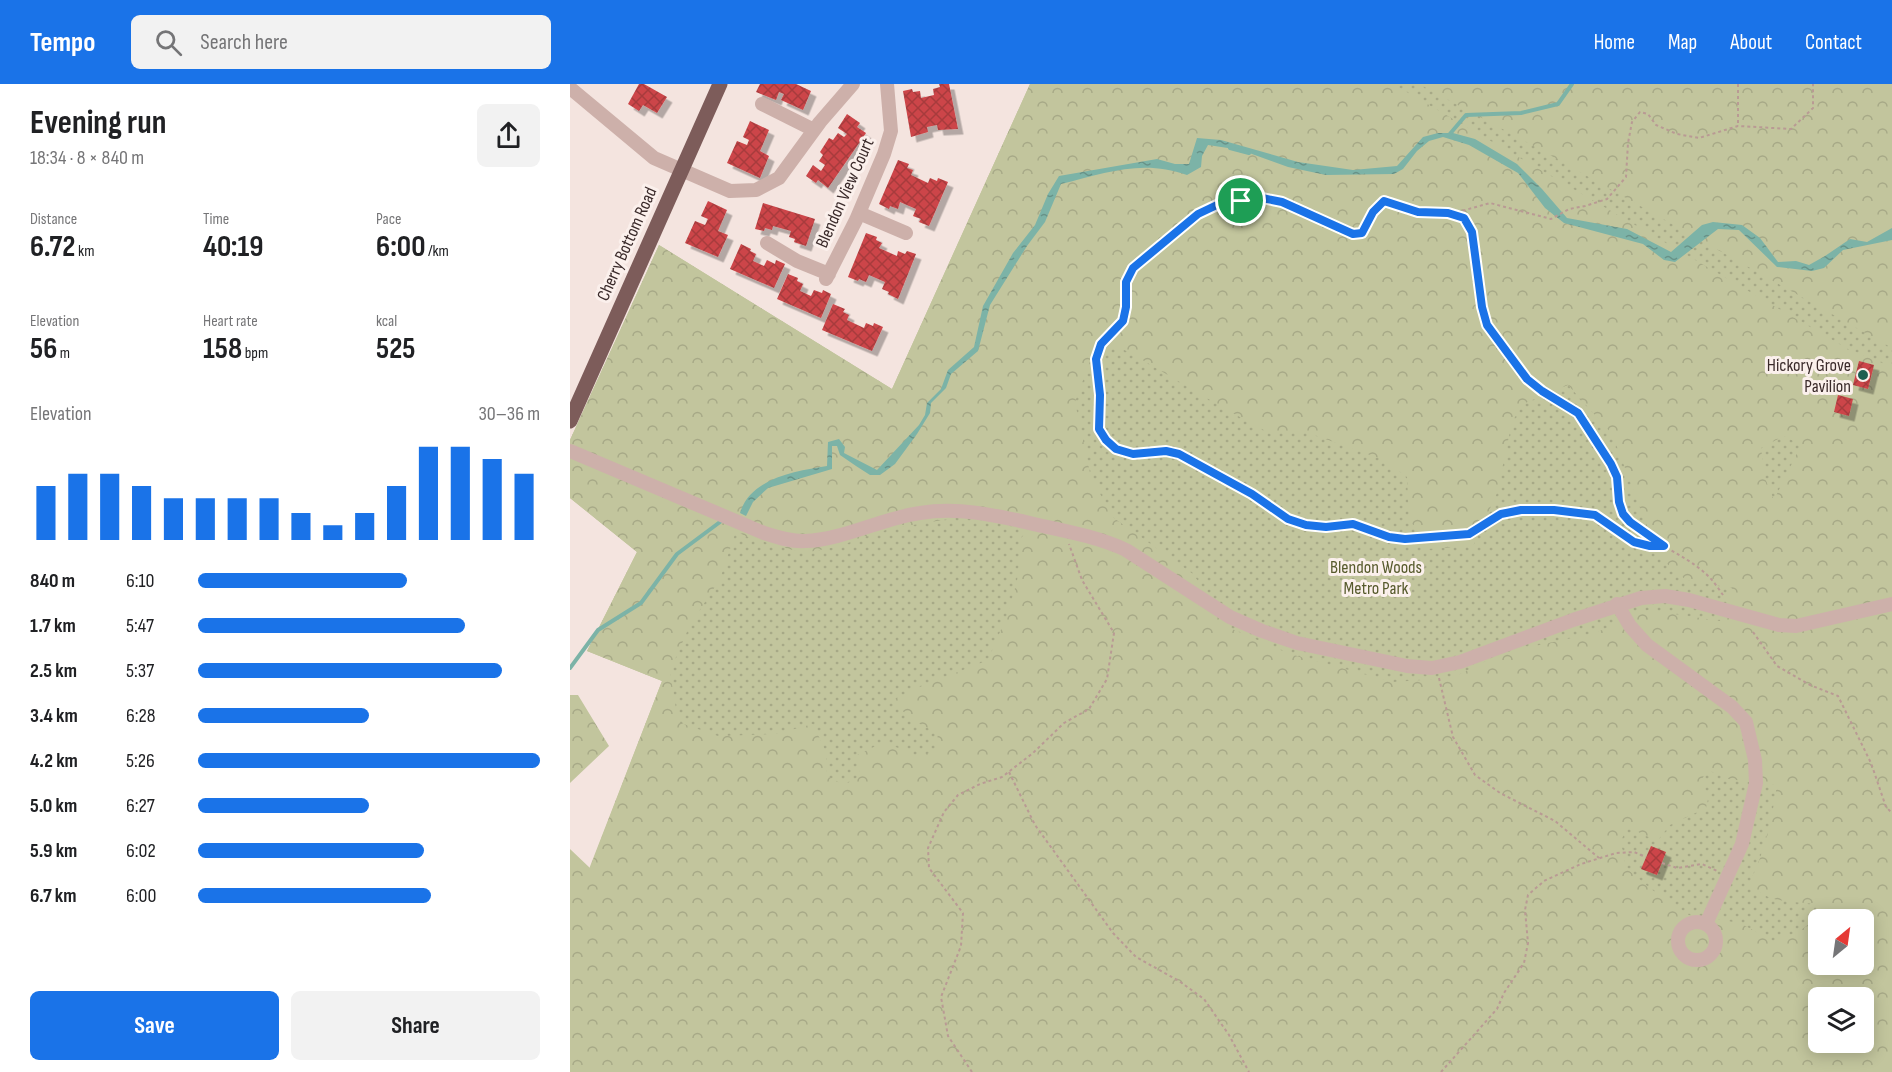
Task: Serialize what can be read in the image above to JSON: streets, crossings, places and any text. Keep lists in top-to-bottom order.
{
  "streets": {
    "main road": ["Cherry Bottom Road"],
    "street": ["Blendon View Court"]
  },
  "parks": ["Blendon Woods Metro Park"],
  "places": ["Hickory Grove Pavilion"],
  "north": "top right",
  "page": {
    "header": "Tempo",
    "search": "Search here",
    "nav": [
      "Home",
      "Map",
      "About",
      "Contact"
    ],
    "heading": ["Evening run", "18:34 · 8 × 840 m"],
    "stats": [
      ["Distance", "6.72 km"],
      ["Time", "40:19"],
      ["Pace", "6:00 /km"],
      ["Elevation", "56 m"],
      ["Heart rate", "158 bpm"],
      ["kcal", "525"]
    ],
    "chart": ["Elevation", "30–36 m"],
    "list": [
      {
        "name": "840 m",
        "note": "6:10"
      },
      {
        "name": "1.7 km",
        "note": "5:47"
      },
      {
        "name": "2.5 km",
        "note": "5:37"
      },
      {
        "name": "3.4 km",
        "note": "6:28"
      },
      {
        "name": "4.2 km",
        "note": "5:26"
      },
      {
        "name": "5.0 km",
        "note": "6:27"
      },
      {
        "name": "5.9 km",
        "note": "6:02"
      },
      {
        "name": "6.7 km",
        "note": "6:00"
      }
    ],
    "buttons": ["Save", "Share"]
  }
}
